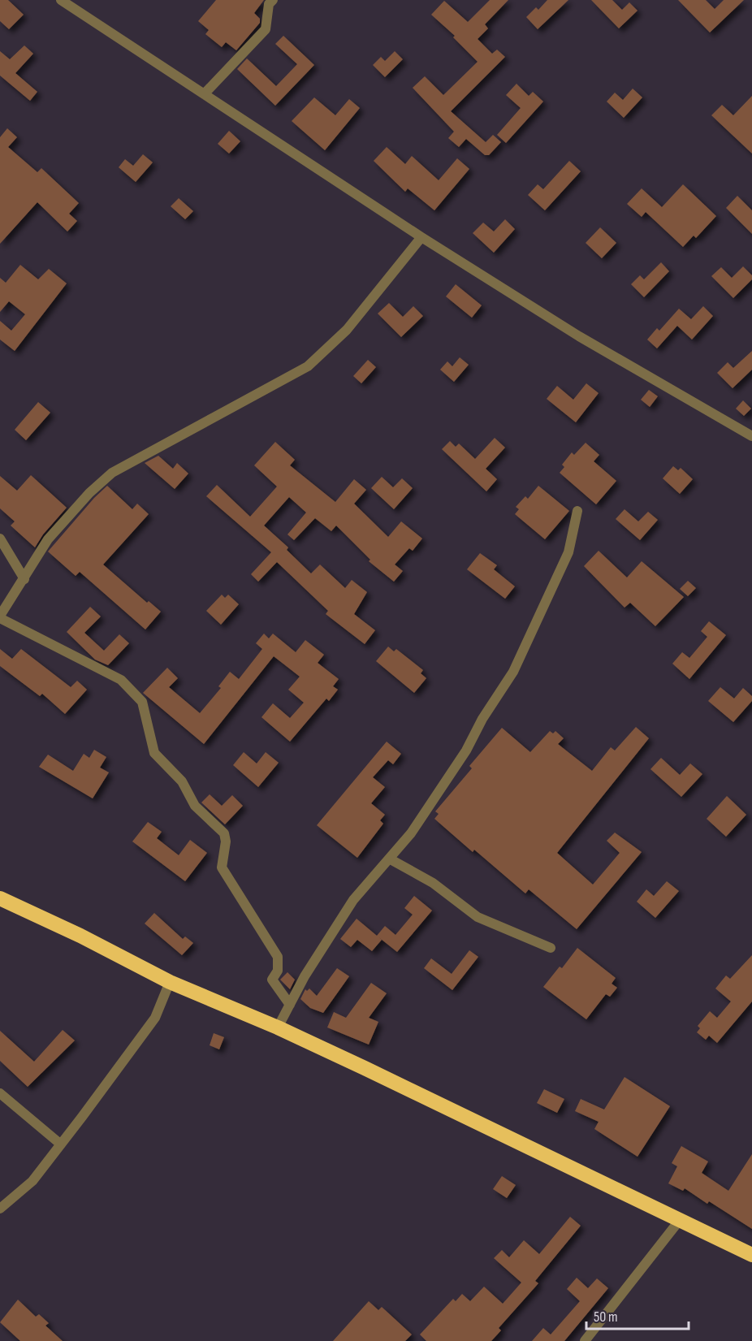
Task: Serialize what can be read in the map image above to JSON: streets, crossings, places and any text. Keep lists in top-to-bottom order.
{
  "scale_bar": "50 m"
}
